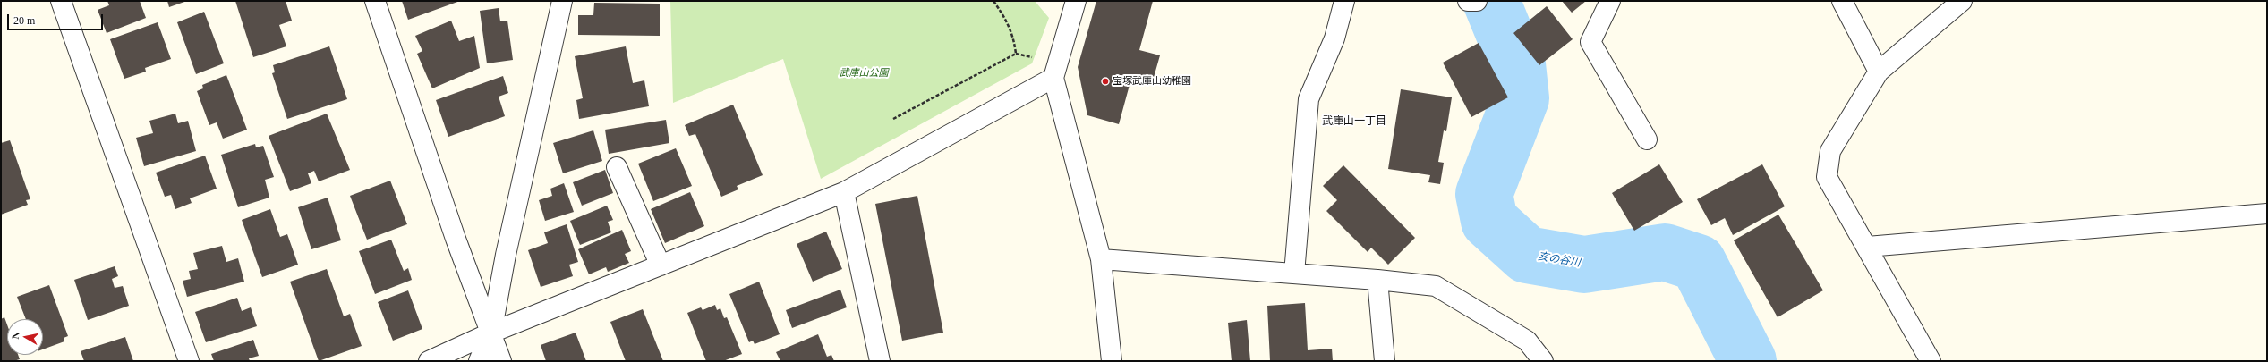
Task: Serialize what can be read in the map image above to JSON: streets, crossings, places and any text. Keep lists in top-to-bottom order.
{
  "districts": ["武庫山一丁目"],
  "water": ["亥の谷川"],
  "parks": ["武庫山公園"],
  "places": ["宝塚武庫山幼稚園"],
  "scale_bar": "20 m",
  "north": "left"
}
